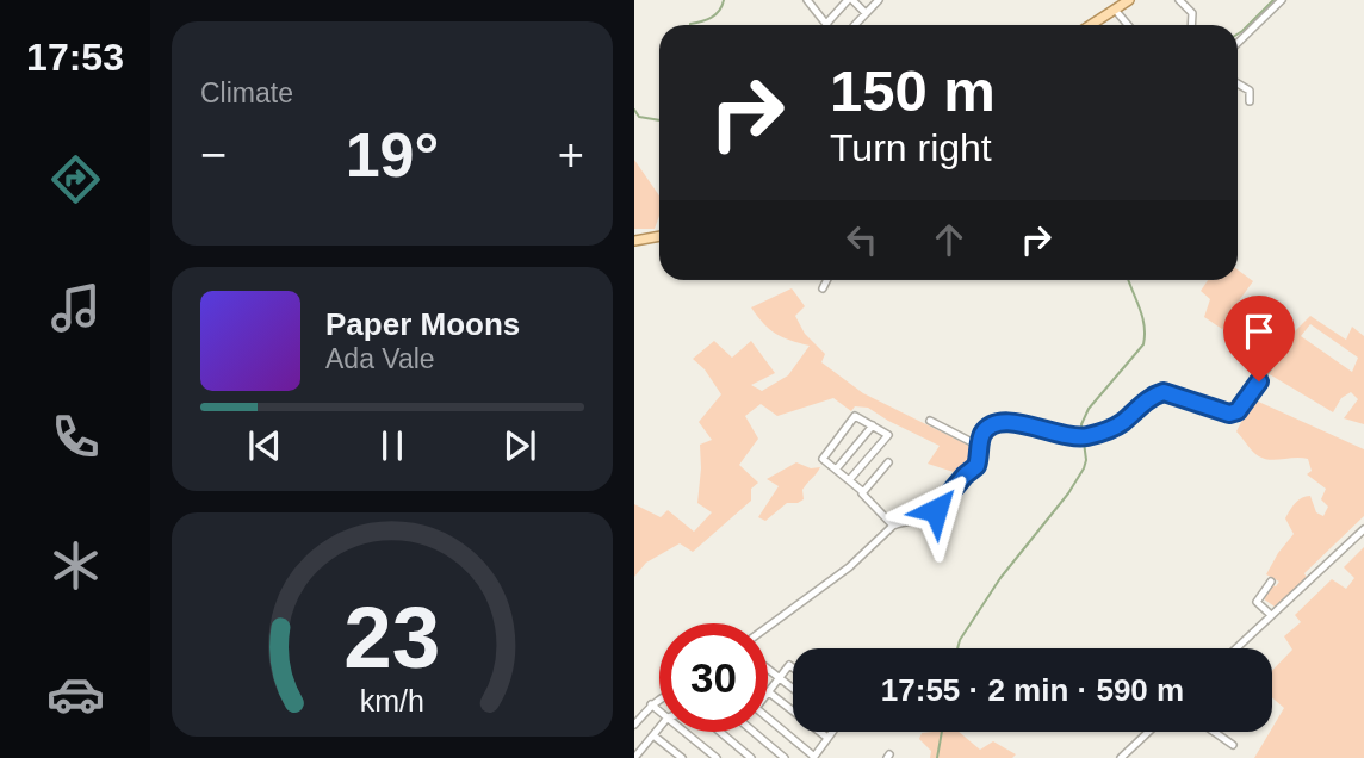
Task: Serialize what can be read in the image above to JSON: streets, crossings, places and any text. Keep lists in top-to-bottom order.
{
  "page": {
    "tabs": "17:53",
    "tile": "Climate",
    "turn": ["150 m", "Turn right"],
    "heat": ["−", "19°", "+"],
    "song": ["Paper Moons", "Ada Vale"],
    "limit": "30",
    "trip": "17:55 · 2 min · 590 m",
    "gauge": ["23", "km/h"]
  }
}
